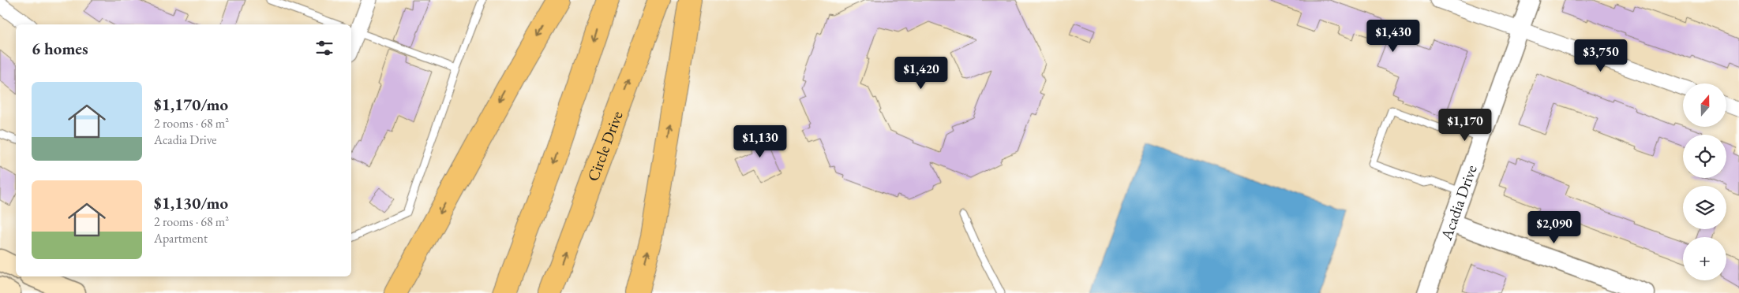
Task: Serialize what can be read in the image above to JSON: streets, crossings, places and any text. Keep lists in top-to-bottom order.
{
  "streets": {
    "highway": ["Circle Drive"],
    "street": ["Acadia Drive"]
  },
  "north": "top",
  "page": {
    "price": [
      "$1,430",
      "$3,750",
      "$1,420",
      "$1,170",
      "$1,130",
      "$2,090"
    ],
    "heading": "6 homes",
    "list": [
      {
        "name": "$1,170/mo",
        "note": "2 rooms · 68 m² · Acadia Drive"
      },
      {
        "name": "$1,130/mo",
        "note": "2 rooms · 68 m² · Apartment"
      }
    ],
    "map_buttons": "+"
  }
}
